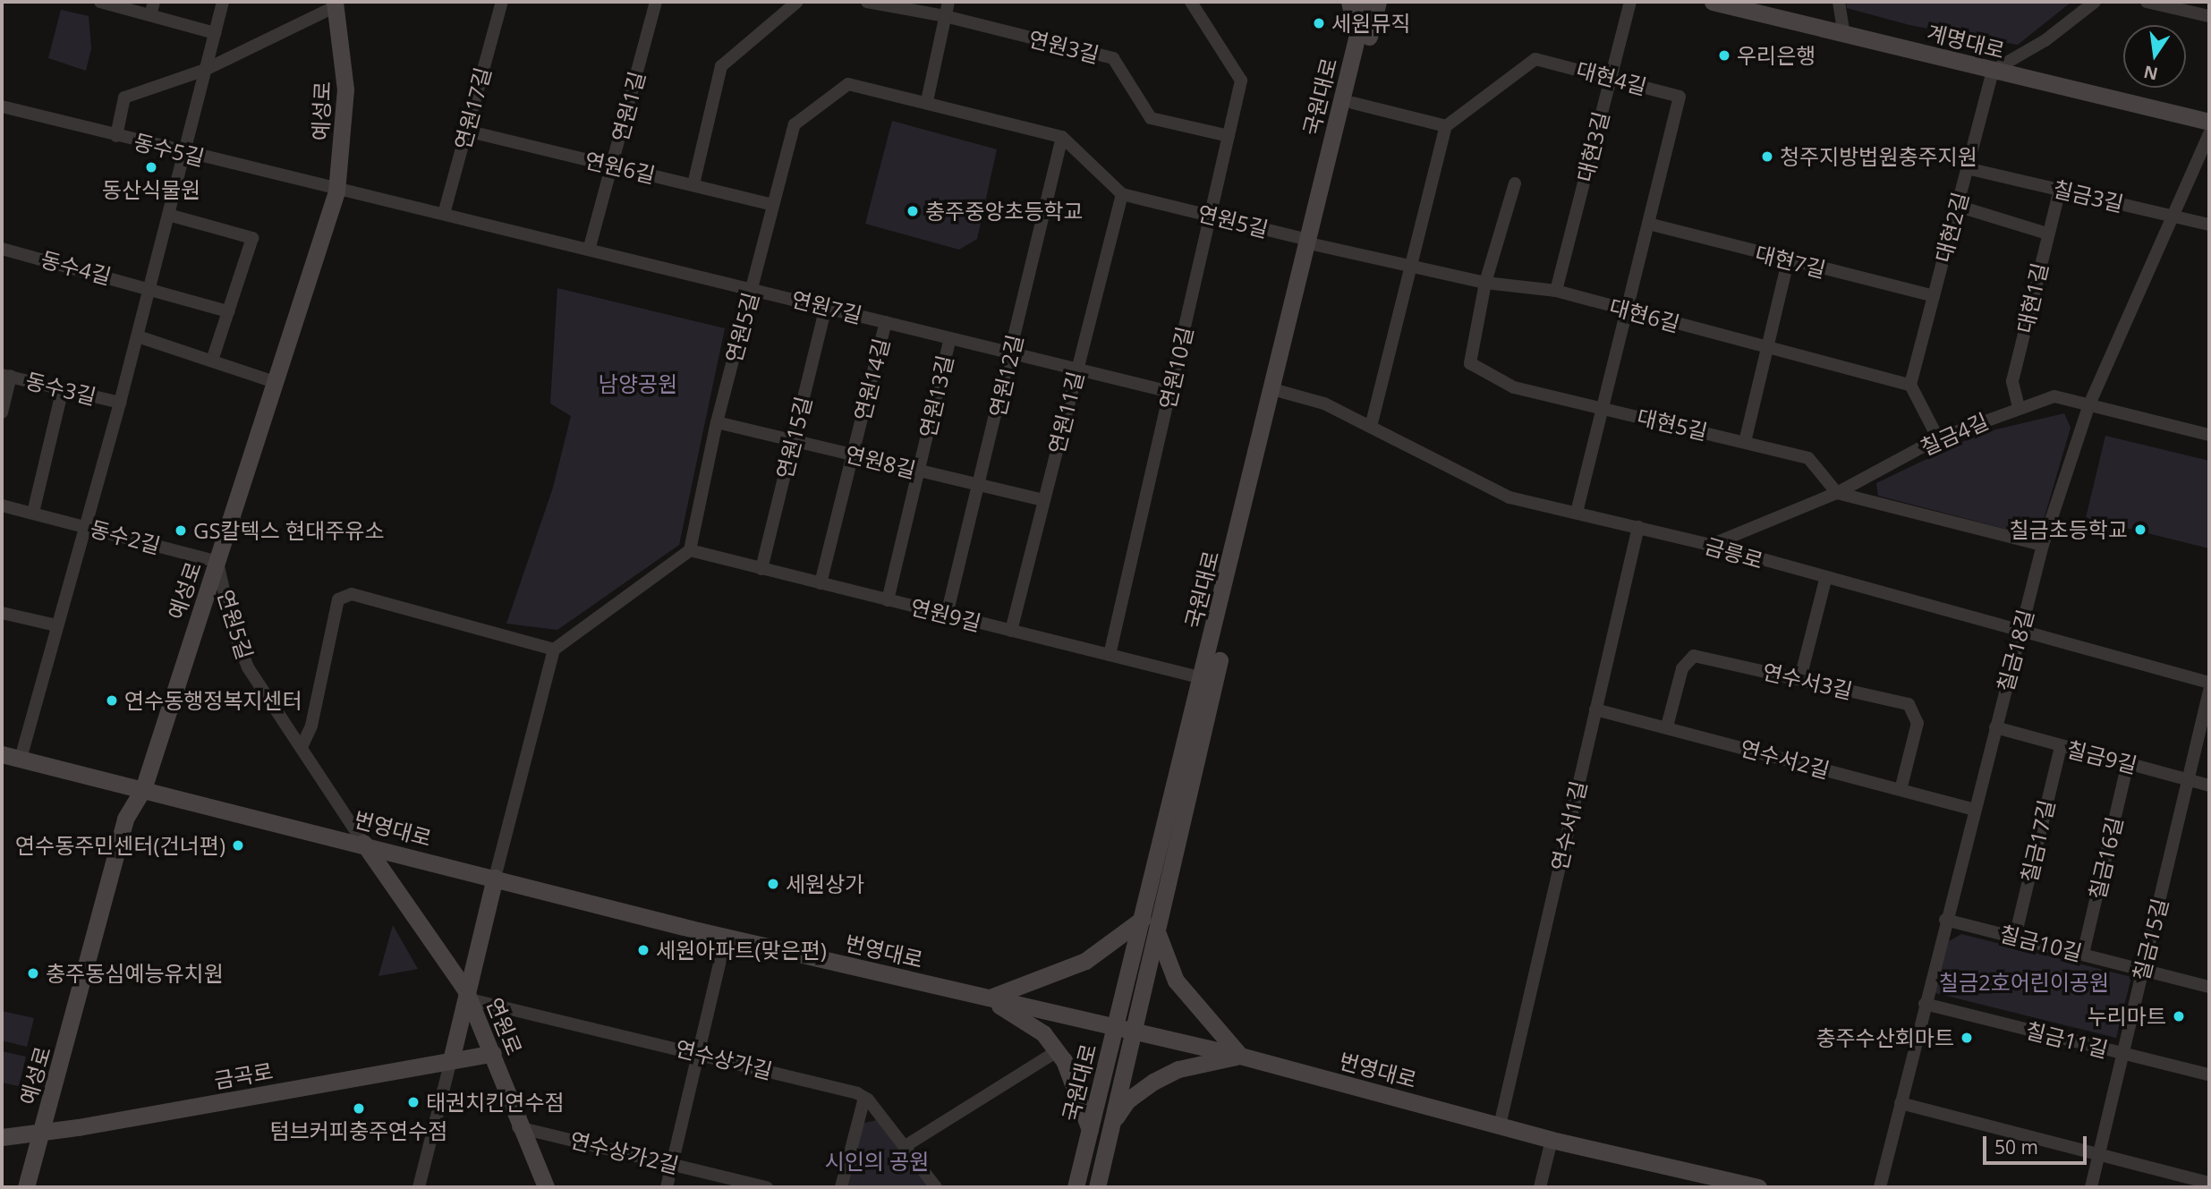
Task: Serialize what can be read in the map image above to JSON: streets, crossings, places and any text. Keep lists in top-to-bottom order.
{
  "streets": {
    "street": [
      "계명대로",
      "연원3길",
      "대현4길",
      "국원대로",
      "연원1길",
      "연원17길",
      "예성로",
      "대현3길",
      "동수5길",
      "연원6길",
      "칠금3길",
      "연원5길",
      "대현2길",
      "대현7길",
      "동수4길",
      "대현1길",
      "연원7길",
      "대현6길",
      "연원10길",
      "연원12길",
      "연원14길",
      "동수3길",
      "연원13길",
      "연원11길",
      "대현5길",
      "칠금4길",
      "연원15길",
      "연원8길",
      "동수2길",
      "금릉로",
      "연원9길",
      "칠금18길",
      "연수서3길",
      "칠금9길",
      "연수서2길",
      "연수서1길",
      "번영대로",
      "칠금17길",
      "칠금16길",
      "칠금15길",
      "칠금10길",
      "연원로",
      "칠금11길",
      "연수상가길",
      "금곡로",
      "연수상가2길"
    ]
  },
  "crossings": [
    ["계명대로", "대현2길"],
    ["연원3길", "연원10길"],
    ["대현4길", "대현3길"],
    ["대현4길", "대현7길"],
    ["대현4길", "대현6길"],
    ["대현4길", "대현5길"],
    ["대현4길", "금릉로"],
    ["국원대로", "연원5길"],
    ["국원대로", "대현6길"],
    ["국원대로", "금릉로"],
    ["국원대로", "연원9길"],
    ["국원대로", "번영대로"],
    ["연원1길", "연원6길"],
    ["연원1길", "연원7길"],
    ["연원17길", "연원6길"],
    ["연원17길", "연원7길"],
    ["예성로", "동수5길"],
    ["예성로", "연원5길"],
    ["예성로", "연원7길"],
    ["예성로", "동수2길"],
    ["예성로", "번영대로"],
    ["예성로", "금곡로"],
    ["대현3길", "대현6길"],
    ["동수5길", "연원7길"],
    ["연원6길", "연원5길"],
    ["칠금3길", "대현2길"],
    ["칠금3길", "대현1길"],
    ["칠금3길", "칠금18길"],
    ["연원5길", "연원7길"],
    ["연원5길", "대현6길"],
    ["연원5길", "연원10길"],
    ["연원5길", "연원12길"],
    ["연원5길", "연원11길"],
    ["연원5길", "연원8길"],
    ["연원5길", "동수2길"],
    ["연원5길", "연원9길"],
    ["연원5길", "번영대로"],
    ["대현2길", "대현7길"],
    ["대현2길", "대현6길"],
    ["대현1길", "칠금4길"],
    ["연원7길", "연원10길"],
    ["연원7길", "연원12길"],
    ["연원7길", "연원14길"],
    ["연원7길", "연원13길"],
    ["연원7길", "연원11길"],
    ["연원7길", "연원15길"],
    ["대현6길", "대현5길"],
    ["연원10길", "연원9길"],
    ["연원12길", "연원8길"],
    ["연원12길", "연원9길"],
    ["연원14길", "연원8길"],
    ["연원14길", "연원9길"],
    ["연원13길", "연원8길"],
    ["연원13길", "연원9길"],
    ["연원11길", "연원8길"],
    ["연원11길", "연원9길"],
    ["대현5길", "칠금4길"],
    ["칠금4길", "금릉로"],
    ["칠금4길", "칠금18길"],
    ["연원15길", "연원8길"],
    ["연원15길", "연원9길"],
    ["금릉로", "칠금18길"],
    ["금릉로", "연수서1길"],
    ["칠금18길", "칠금9길"],
    ["칠금18길", "연수서2길"],
    ["칠금18길", "칠금10길"],
    ["칠금18길", "칠금11길"],
    ["연수서3길", "연수서2길"],
    ["칠금9길", "칠금17길"],
    ["칠금9길", "칠금16길"],
    ["칠금9길", "칠금15길"],
    ["연수서2길", "연수서1길"],
    ["연수서1길", "번영대로"],
    ["번영대로", "연원로"],
    ["칠금17길", "칠금10길"],
    ["칠금16길", "칠금10길"],
    ["칠금15길", "칠금10길"],
    ["칠금15길", "칠금11길"],
    ["연원로", "연수상가길"],
    ["연원로", "금곡로"],
    ["연원로", "연수상가2길"]
  ],
  "parks": ["남양공원", "칠금2호어린이공원", "시인의 공원"],
  "places": [
    "세원뮤직",
    "우리은행",
    "청주지방법원충주지원",
    "동산식물원",
    "충주중앙초등학교",
    "칠금초등학교",
    "GS칼텍스 현대주유소",
    "연수동행정복지센터",
    "연수동주민센터(건너편)",
    "세원상가",
    "세원아파트(맞은편)",
    "충주동심예능유치원",
    "누리마트",
    "충주수산회마트",
    "태권치킨연수점",
    "텀브커피충주연수점"
  ],
  "scale_bar": "50 m",
  "north": "bottom"
}
